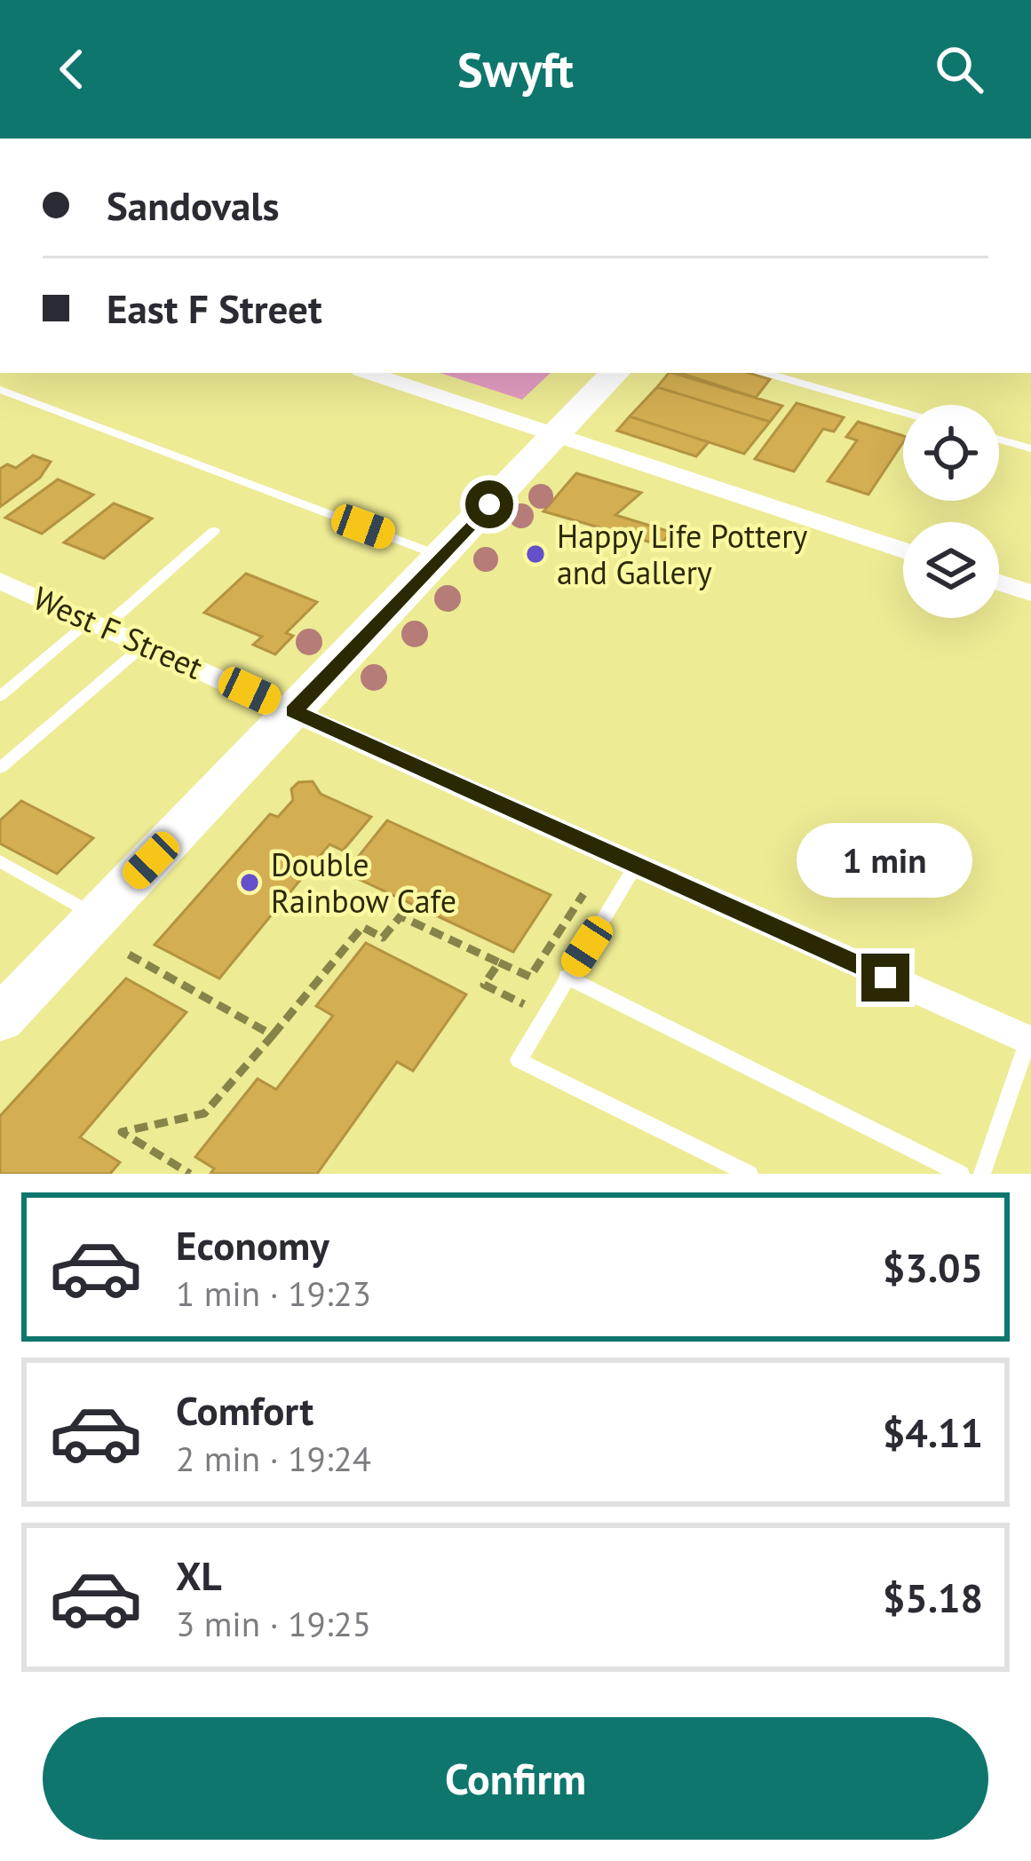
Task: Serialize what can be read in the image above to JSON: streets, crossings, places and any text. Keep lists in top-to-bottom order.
{
  "streets": {
    "street": ["West F Street"]
  },
  "places": ["Happy Life Pottery and Gallery", "Double Rainbow Cafe"],
  "page": {
    "header": "Swyft",
    "banner": ["Sandovals", "East F Street"],
    "bubble": "1 min",
    "list": [
      {
        "name": "Economy",
        "note": "1 min · 19:23",
        "value": "$3.05"
      },
      {
        "name": "Comfort",
        "note": "2 min · 19:24",
        "value": "$4.11"
      },
      {
        "name": "XL",
        "note": "3 min · 19:25",
        "value": "$5.18"
      }
    ],
    "buttons": "Confirm"
  }
}
